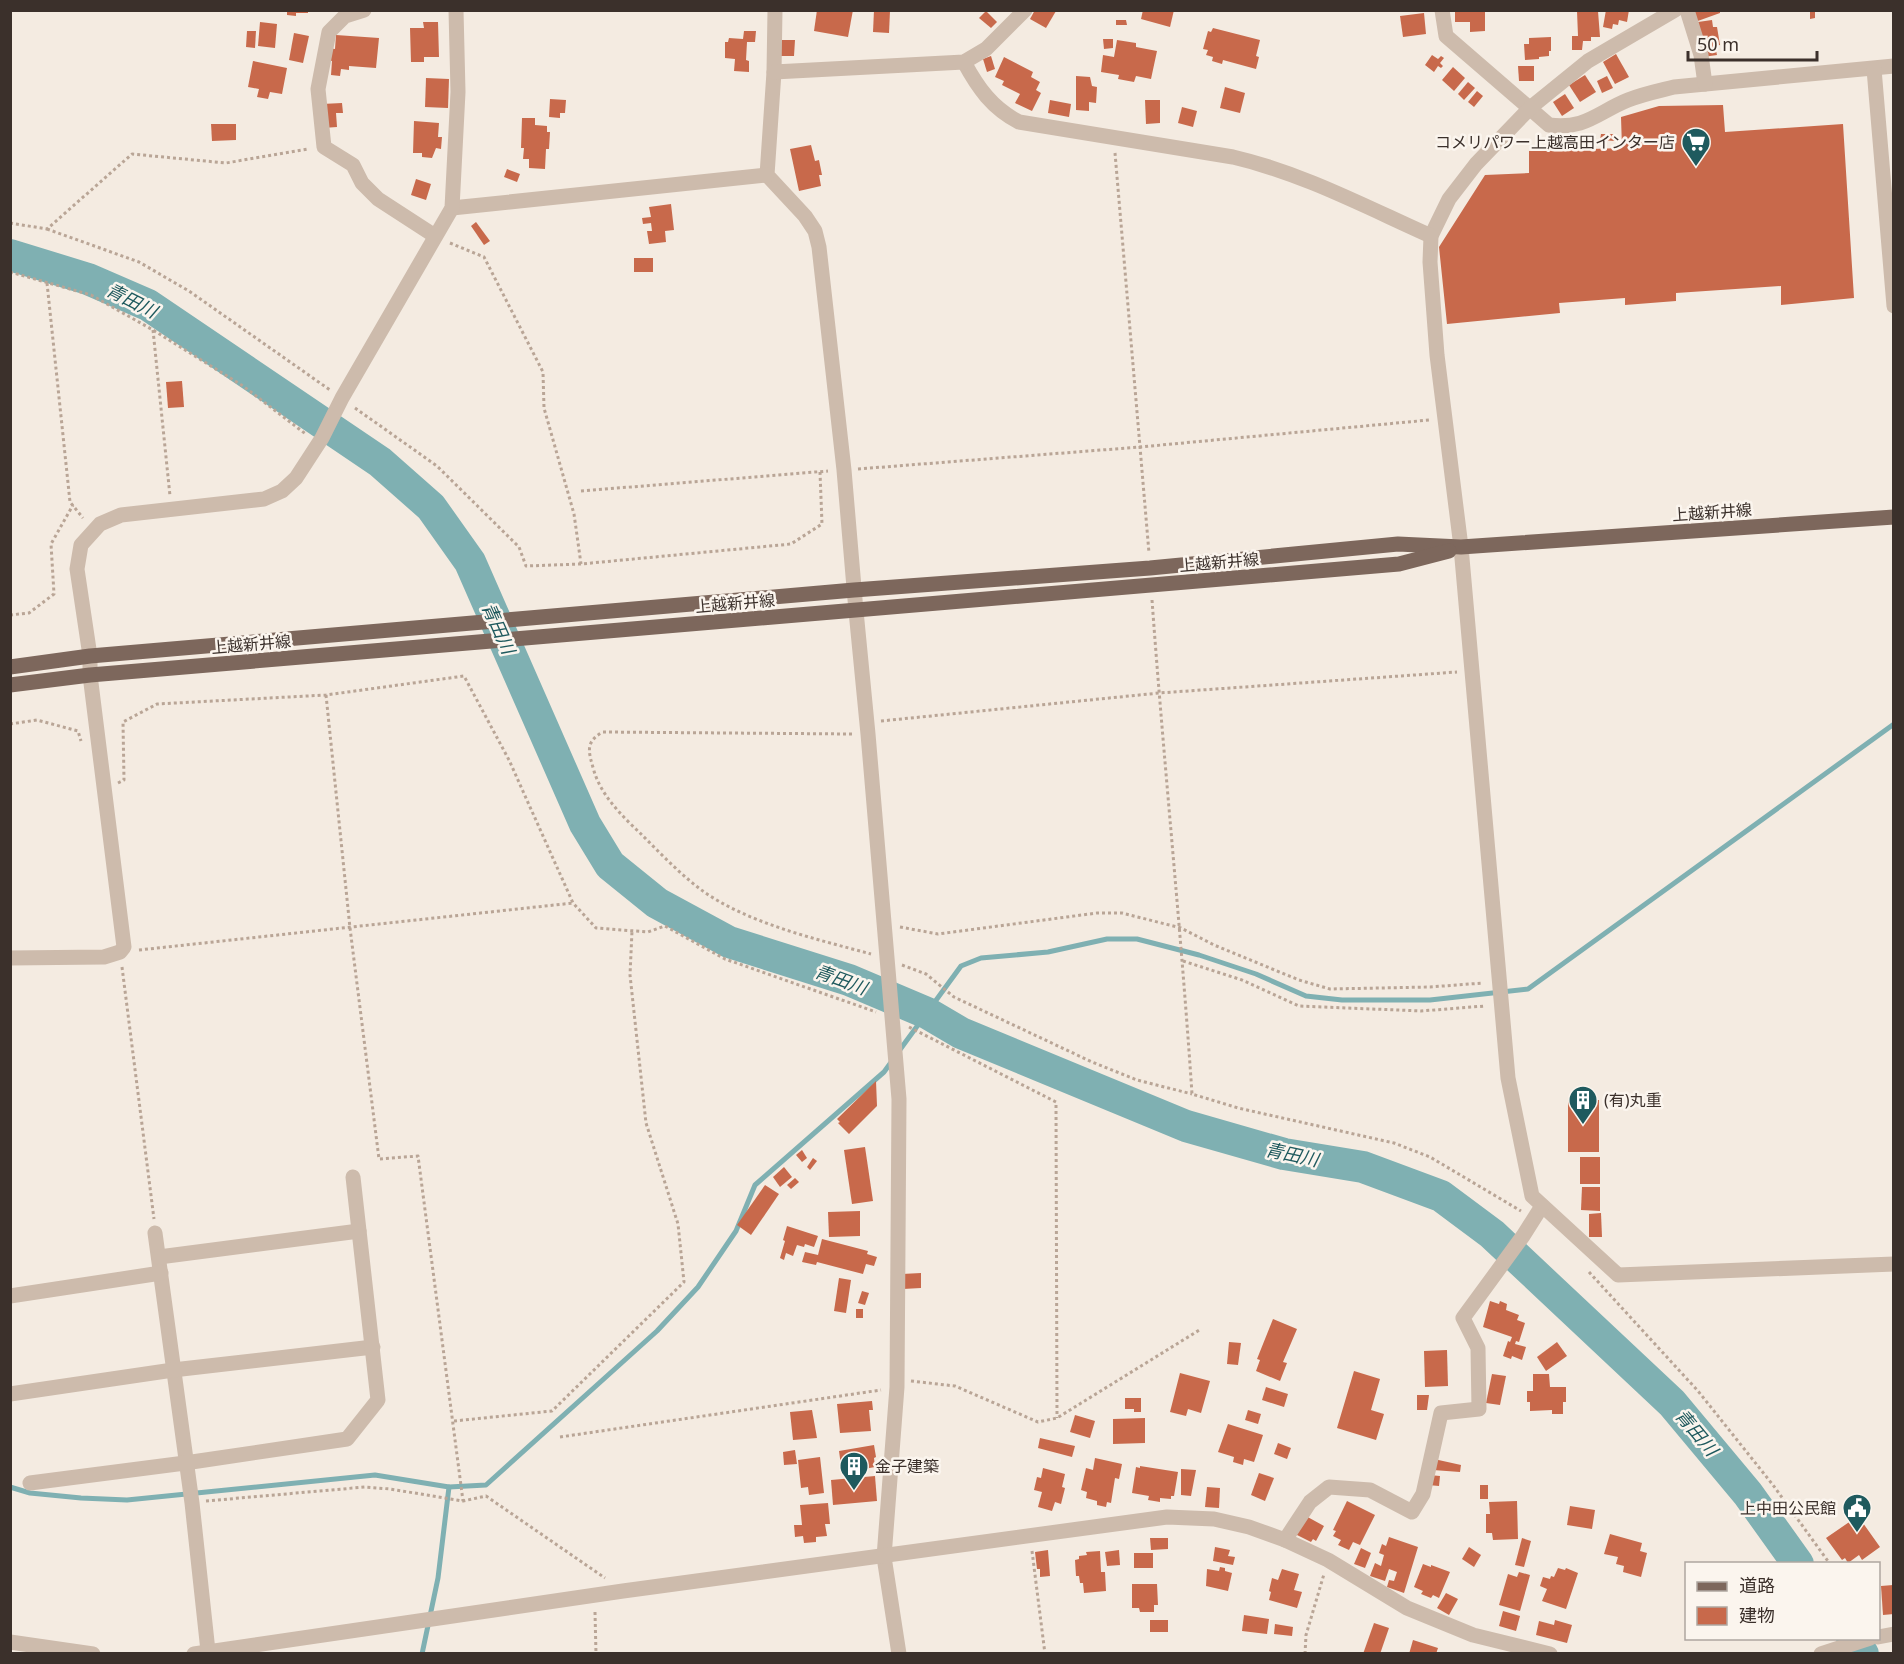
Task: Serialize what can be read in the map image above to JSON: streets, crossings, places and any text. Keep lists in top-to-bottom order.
{
  "streets": {
    "main road": ["上越新井線"]
  },
  "water": ["青田川"],
  "places": {
    "supermarket": ["コメリパワー上越高田インター店"],
    "building": ["(有)丸重", "金子建築"],
    "public building": ["上中田公民館"]
  },
  "legend": ["道路", "建物"],
  "scale_bar": "50 m"
}
